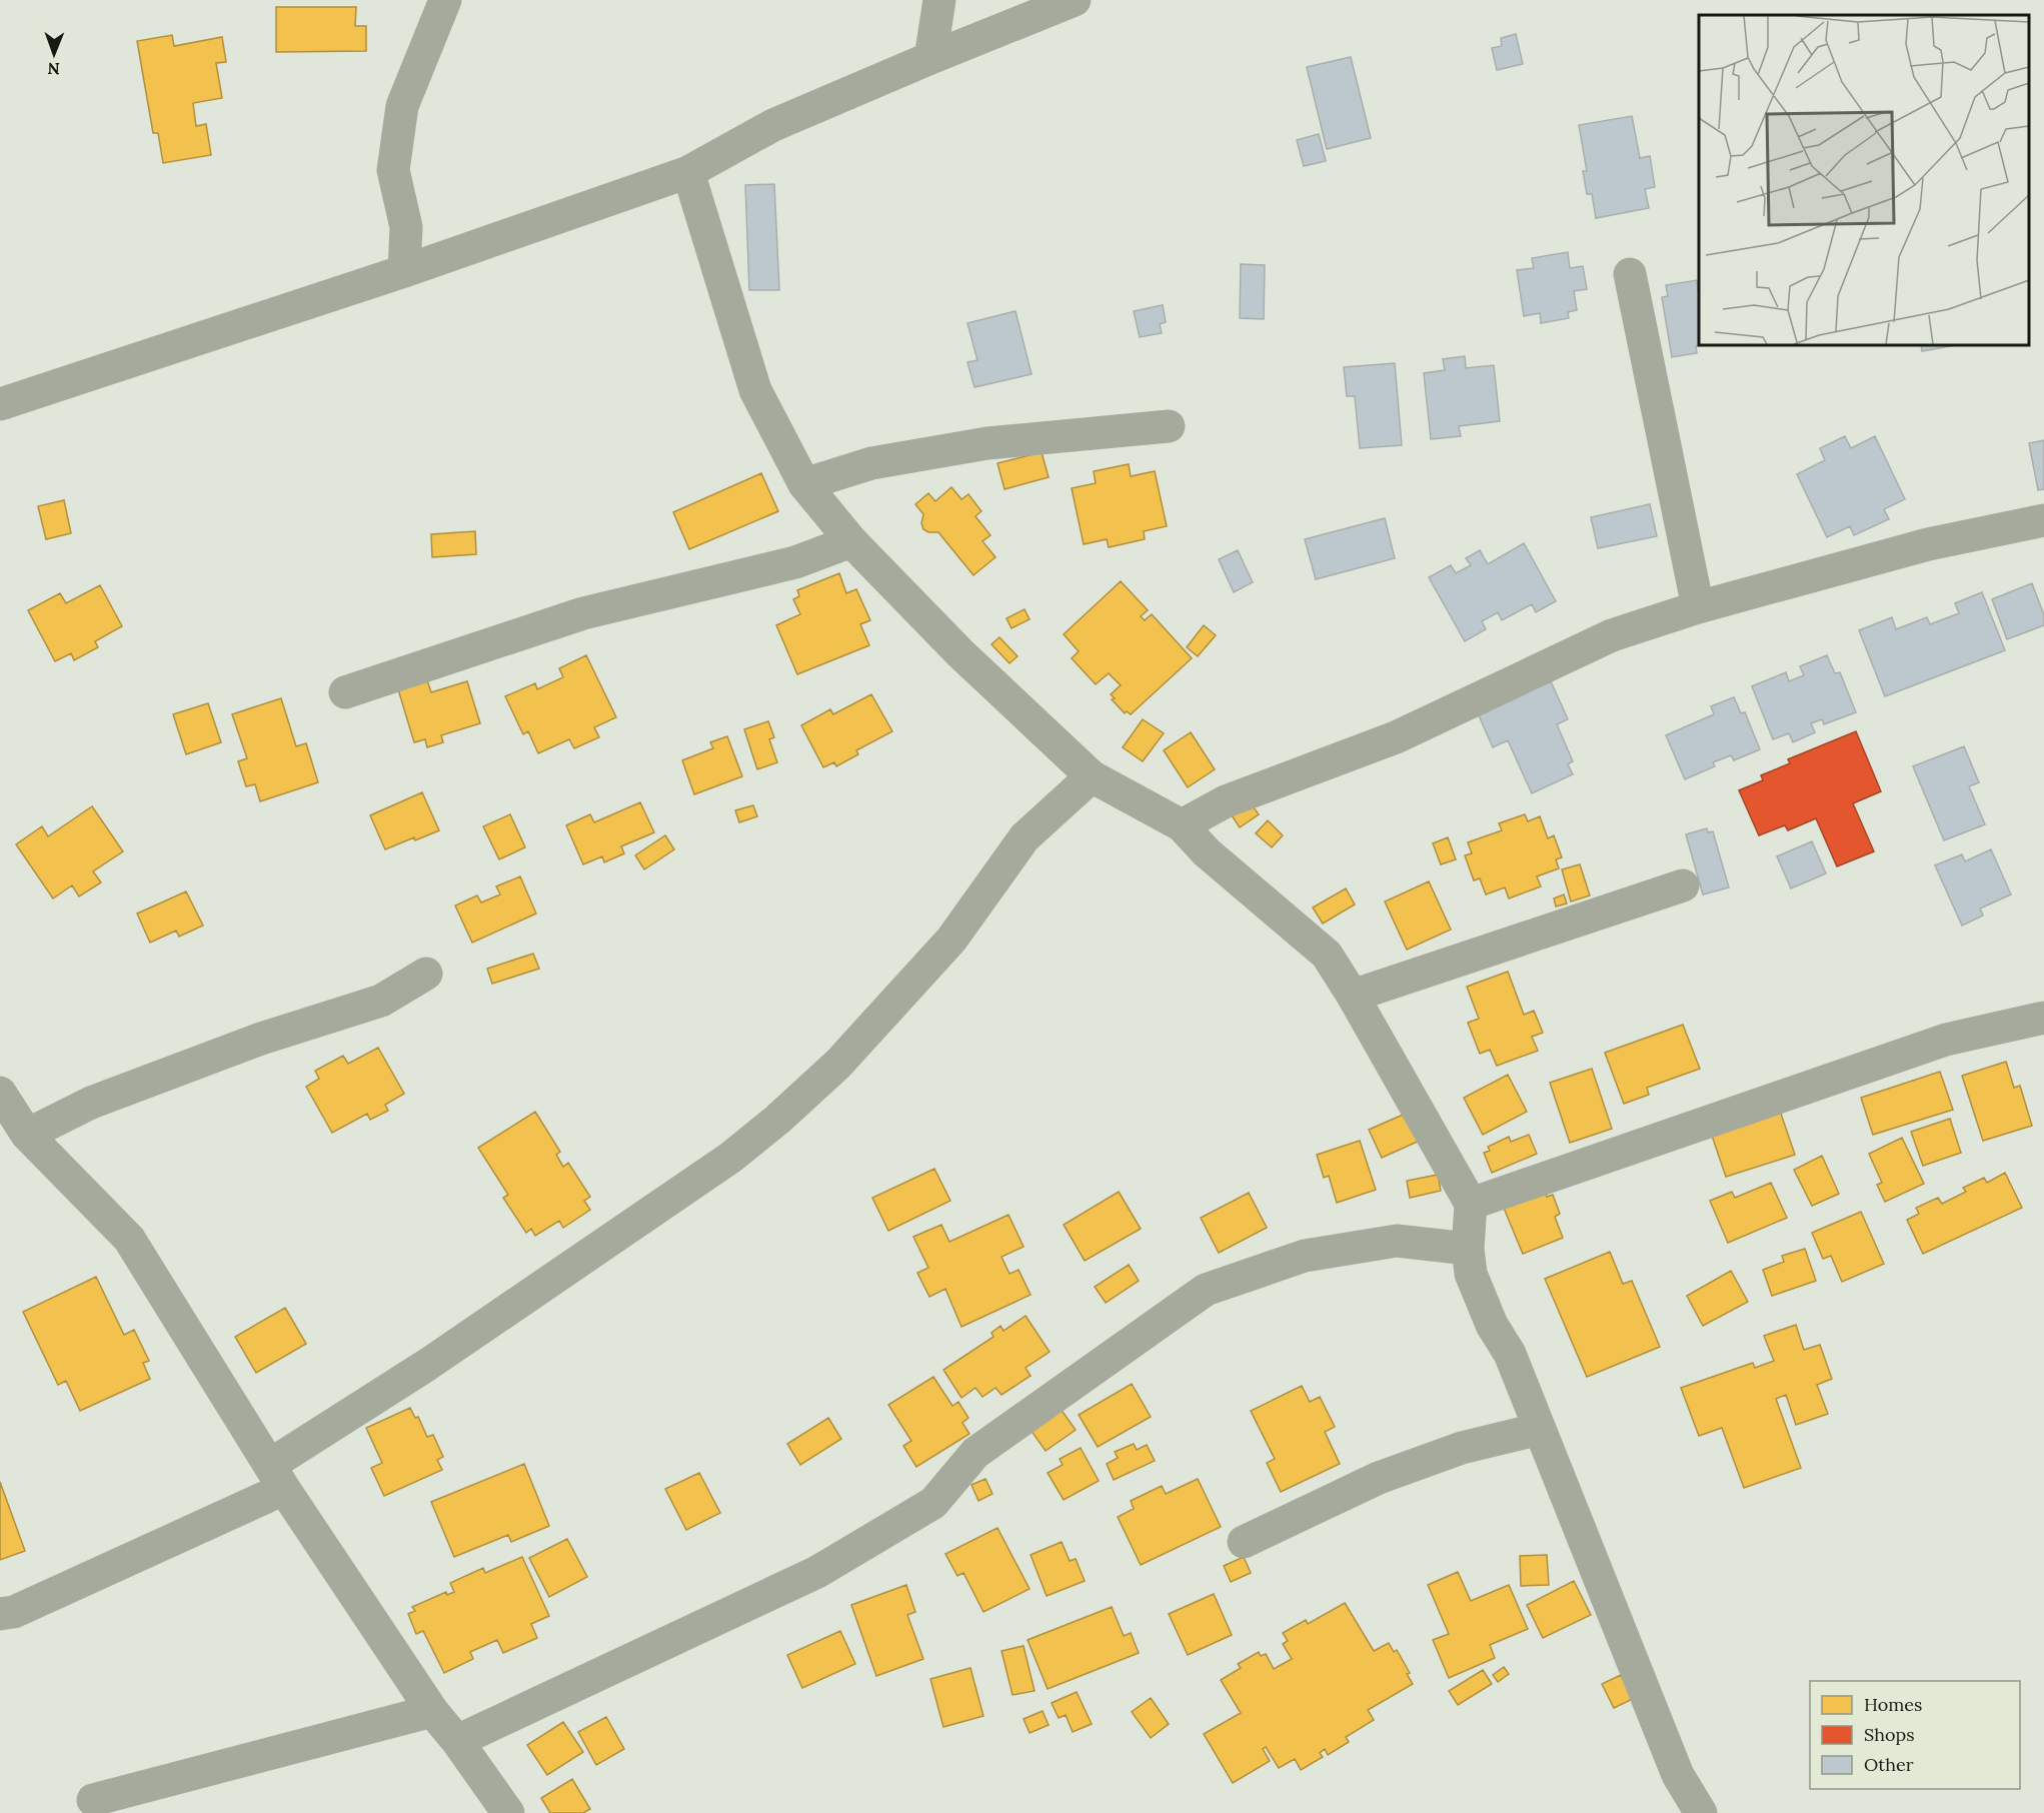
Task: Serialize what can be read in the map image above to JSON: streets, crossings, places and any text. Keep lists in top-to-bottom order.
{
  "legend": ["Homes", "Shops", "Other"],
  "north": "bottom"
}
